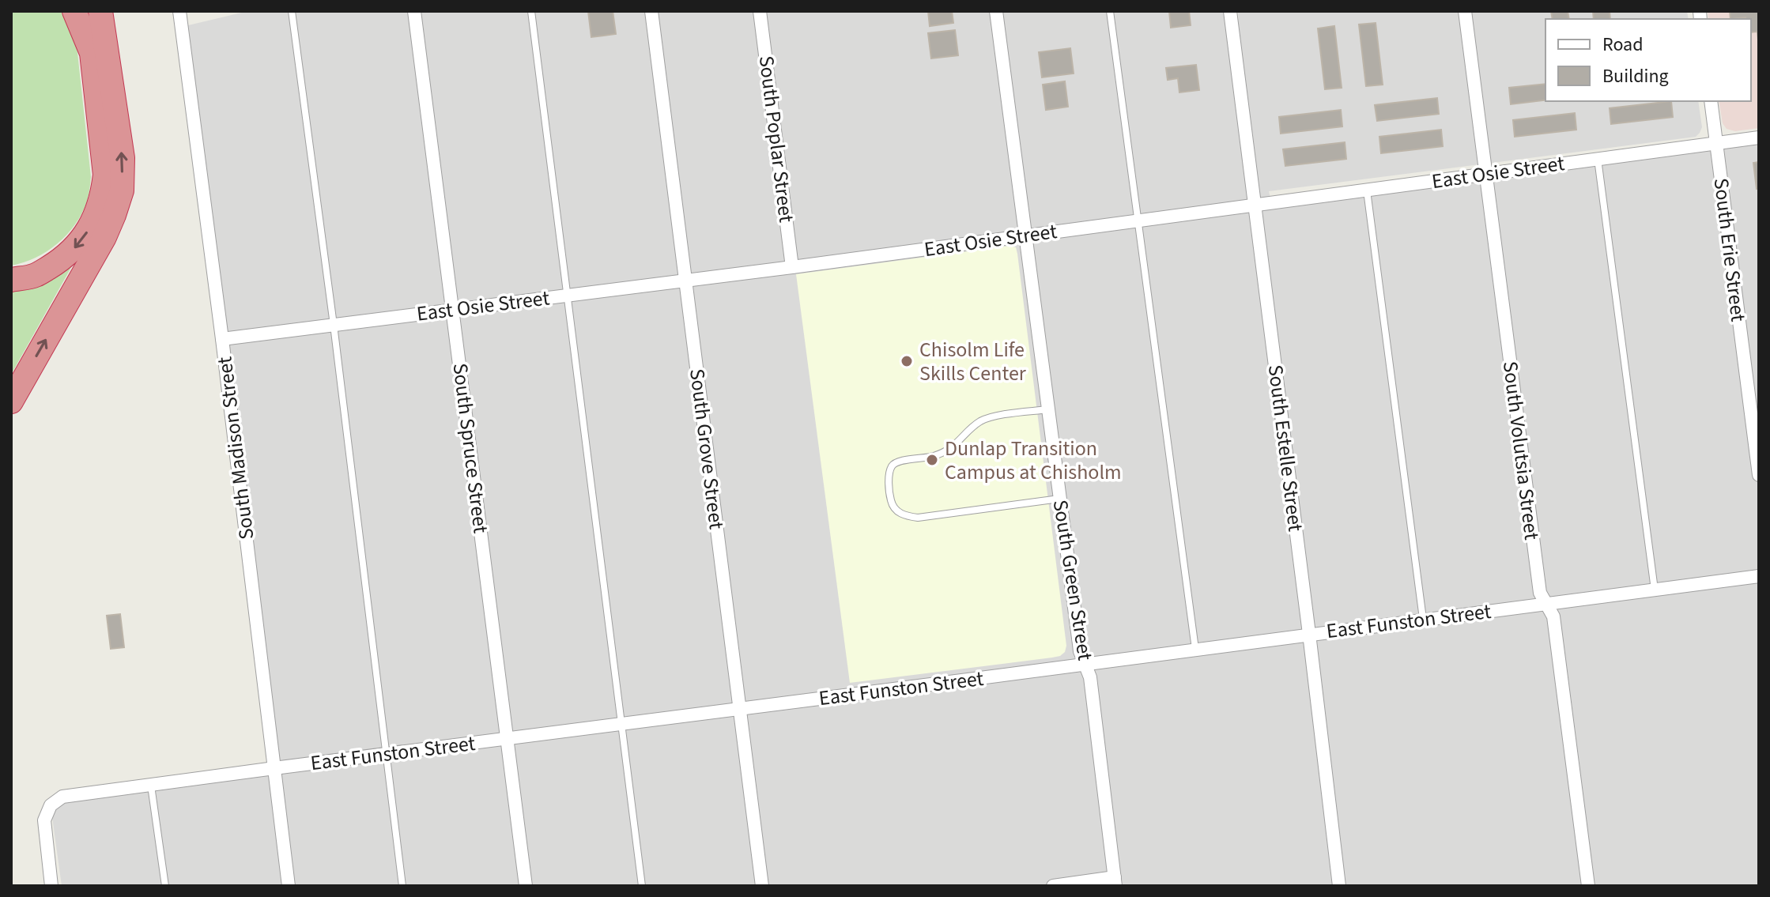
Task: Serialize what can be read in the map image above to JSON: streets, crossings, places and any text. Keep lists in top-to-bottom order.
{
  "streets": {
    "street": [
      "South Poplar Street",
      "East Osie Street",
      "South Erie Street",
      "South Madison Street",
      "South Spruce Street",
      "South Estelle Street",
      "South Grove Street",
      "South Volutsia Street",
      "South Green Street",
      "East Funston Street"
    ]
  },
  "crossings": [
    ["South Poplar Street", "East Osie Street"],
    ["East Osie Street", "South Erie Street"],
    ["East Osie Street", "South Madison Street"],
    ["East Osie Street", "South Spruce Street"],
    ["East Osie Street", "South Estelle Street"],
    ["East Osie Street", "South Grove Street"],
    ["East Osie Street", "South Volutsia Street"],
    ["East Osie Street", "South Green Street"],
    ["South Madison Street", "East Funston Street"],
    ["South Spruce Street", "East Funston Street"],
    ["South Estelle Street", "East Funston Street"],
    ["South Grove Street", "East Funston Street"],
    ["South Volutsia Street", "East Funston Street"],
    ["South Green Street", "East Funston Street"]
  ],
  "places": ["Chisolm Life Skills Center", "Dunlap Transition Campus at Chisholm"],
  "legend": ["Road", "Building"]
}
